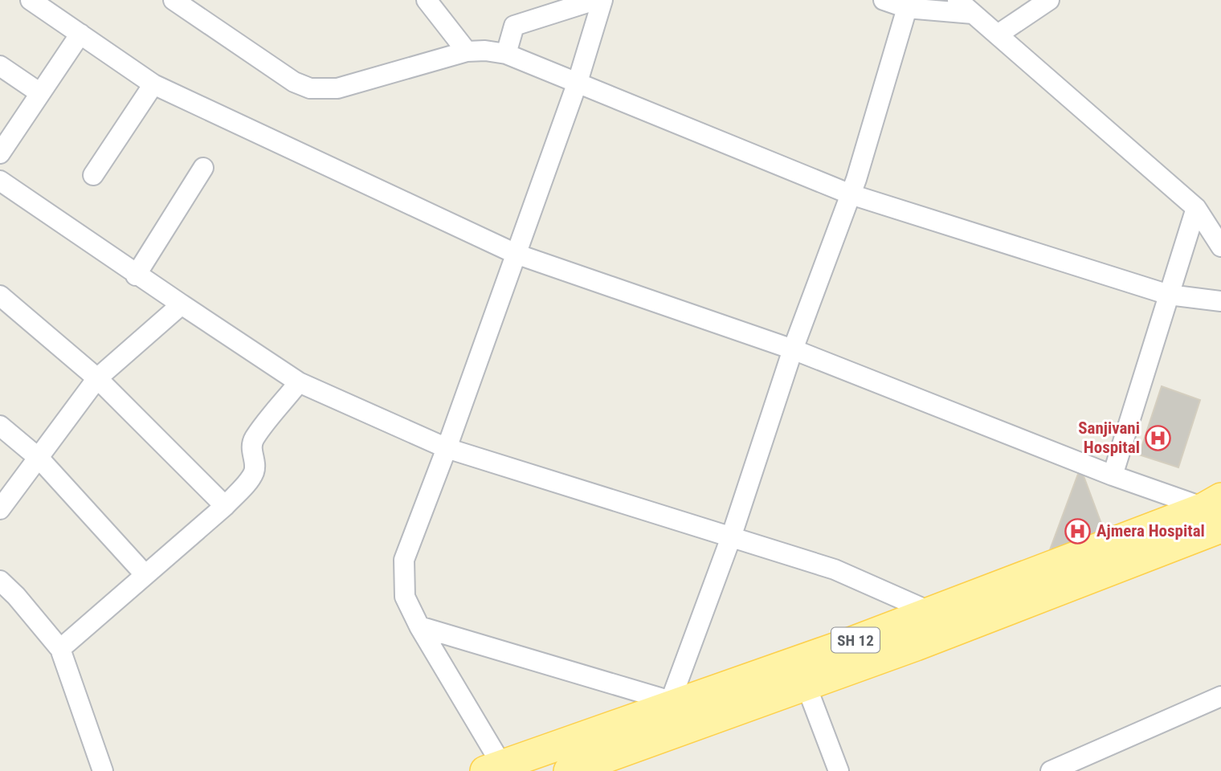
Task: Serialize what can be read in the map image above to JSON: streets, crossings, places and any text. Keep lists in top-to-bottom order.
{
  "streets": {
    "main road": ["SH 12"]
  },
  "places": {
    "hospital": ["Sanjivani Hospital", "Ajmera Hospital"]
  }
}
